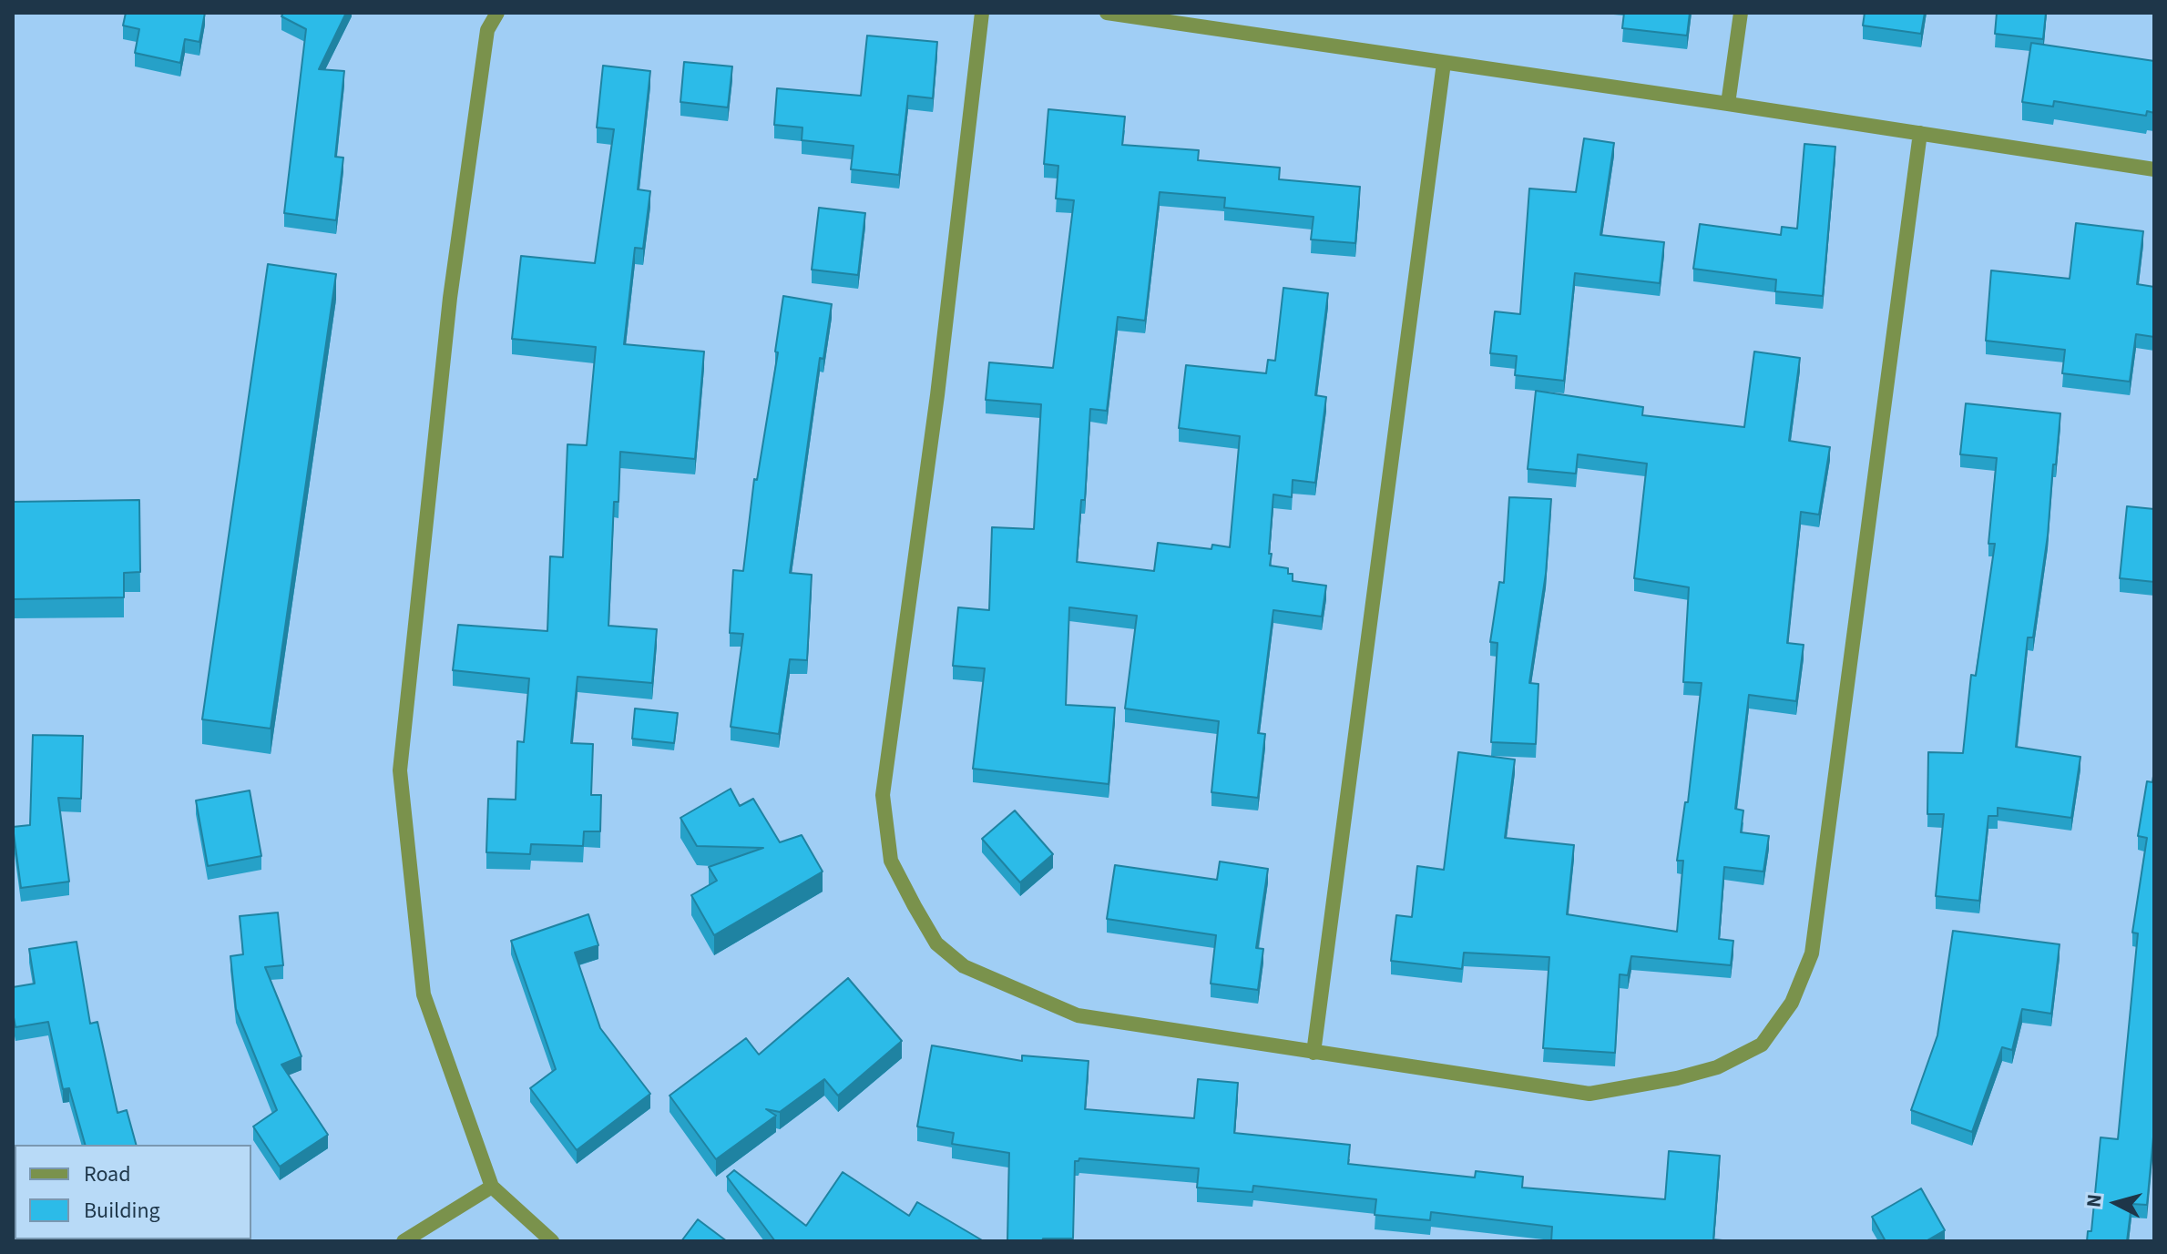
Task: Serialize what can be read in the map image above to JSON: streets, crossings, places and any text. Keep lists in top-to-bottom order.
{
  "legend": ["Road", "Building"],
  "north": "left"
}
